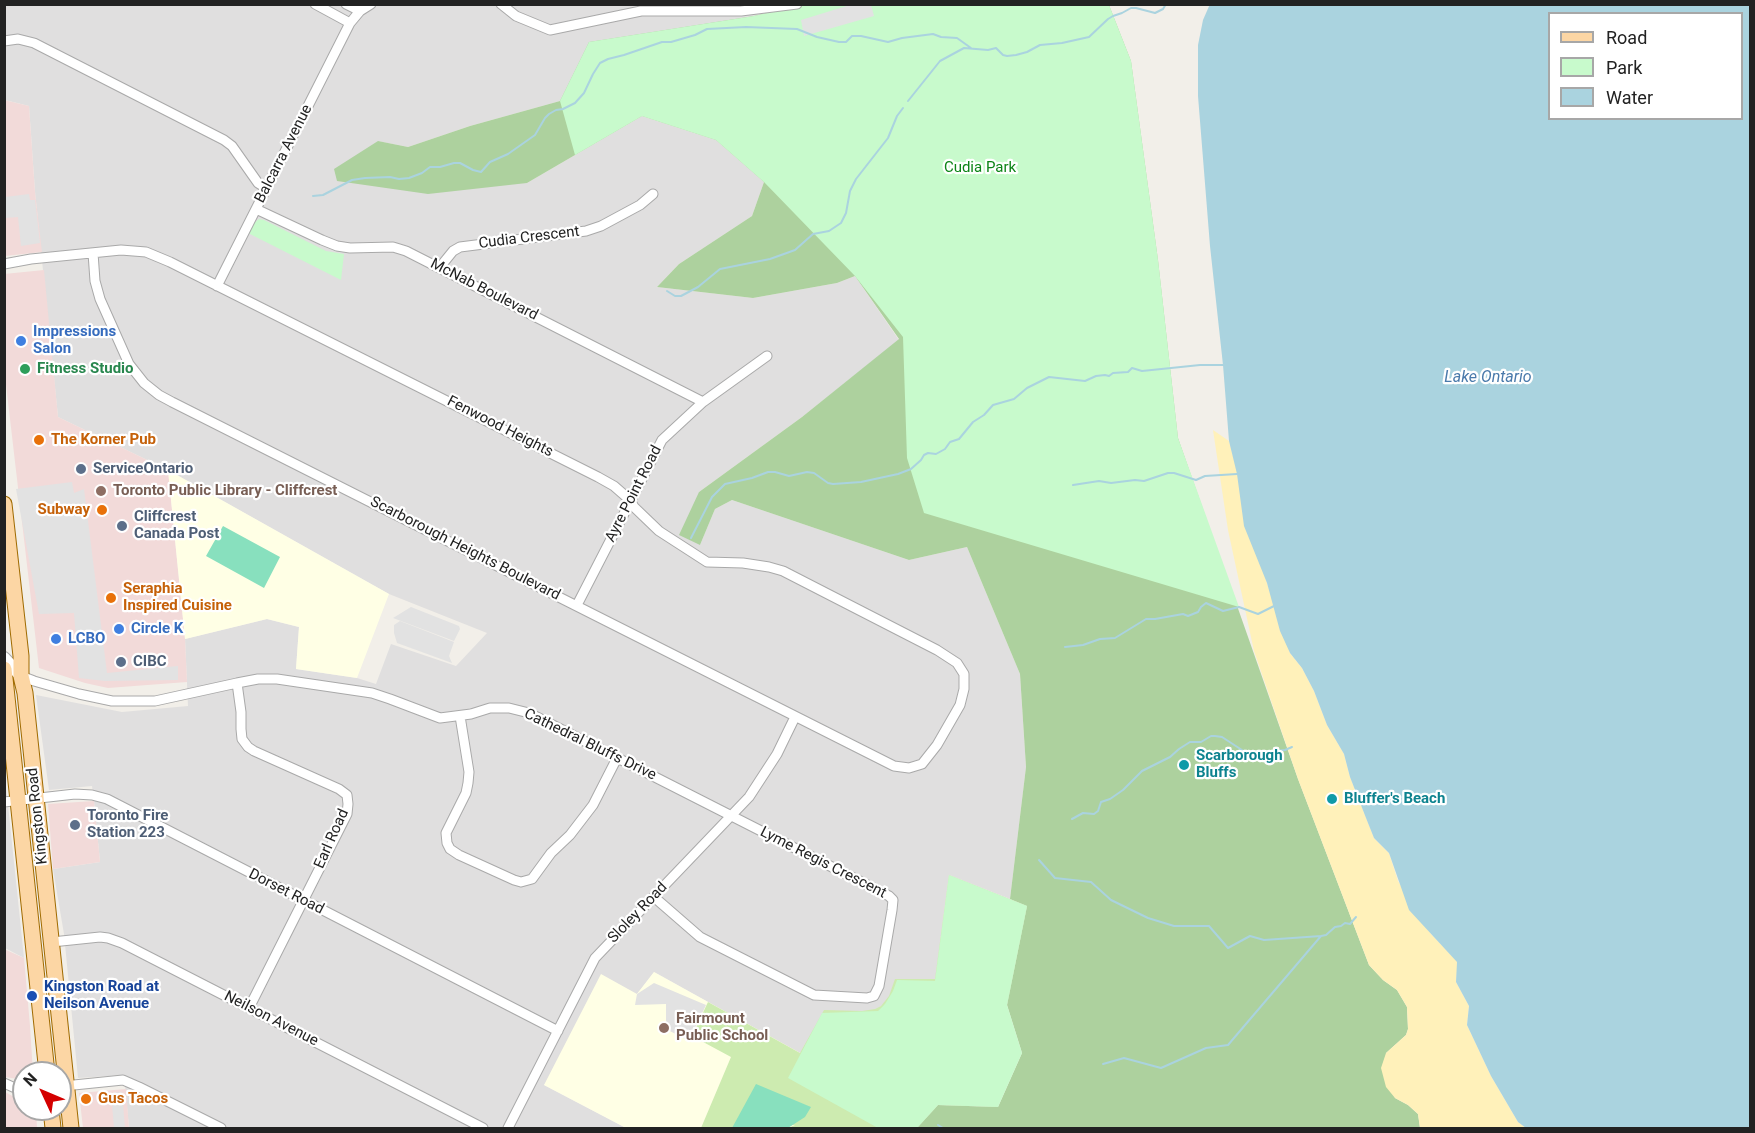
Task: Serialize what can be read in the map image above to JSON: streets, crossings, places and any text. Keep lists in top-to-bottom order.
{
  "streets": {
    "main road": ["Kingston Road"],
    "street": [
      "Balcarra Avenue",
      "Cudia Crescent",
      "McNab Boulevard",
      "Fenwood Heights",
      "Ayre Point Road",
      "Scarborough Heights Boulevard",
      "Cathedral Bluffs Drive",
      "Earl Road",
      "Lyme Regis Crescent",
      "Dorset Road",
      "Sloley Road",
      "Neilson Avenue"
    ]
  },
  "crossings": [
    ["Balcarra Avenue", "McNab Boulevard"],
    ["Balcarra Avenue", "Fenwood Heights"],
    ["Cudia Crescent", "McNab Boulevard"],
    ["McNab Boulevard", "Ayre Point Road"],
    ["Fenwood Heights", "Ayre Point Road"],
    ["Fenwood Heights", "Scarborough Heights Boulevard"],
    ["Ayre Point Road", "Scarborough Heights Boulevard"],
    ["Scarborough Heights Boulevard", "Sloley Road"],
    ["Cathedral Bluffs Drive", "Kingston Road"],
    ["Cathedral Bluffs Drive", "Earl Road"],
    ["Cathedral Bluffs Drive", "Lyme Regis Crescent"],
    ["Cathedral Bluffs Drive", "Sloley Road"],
    ["Kingston Road", "Dorset Road"],
    ["Kingston Road", "Neilson Avenue"],
    ["Earl Road", "Dorset Road"],
    ["Earl Road", "Neilson Avenue"],
    ["Lyme Regis Crescent", "Sloley Road"],
    ["Dorset Road", "Sloley Road"]
  ],
  "water": ["Lake Ontario"],
  "parks": ["Cudia Park"],
  "places": [
    "Impressions Salon",
    "Fitness Studio",
    "The Korner Pub",
    "ServiceOntario",
    "Toronto Public Library - Cliffcrest",
    "Subway",
    "Cliffcrest Canada Post",
    "Seraphia Inspired Cuisine",
    "Circle K",
    "LCBO",
    "CIBC",
    "Scarborough Bluffs",
    "Bluffer's Beach",
    "Toronto Fire Station 223",
    "Kingston Road at Neilson Avenue",
    "Fairmount Public School",
    "Gus Tacos"
  ],
  "legend": ["Road", "Park", "Water"],
  "north": "top left"
}
